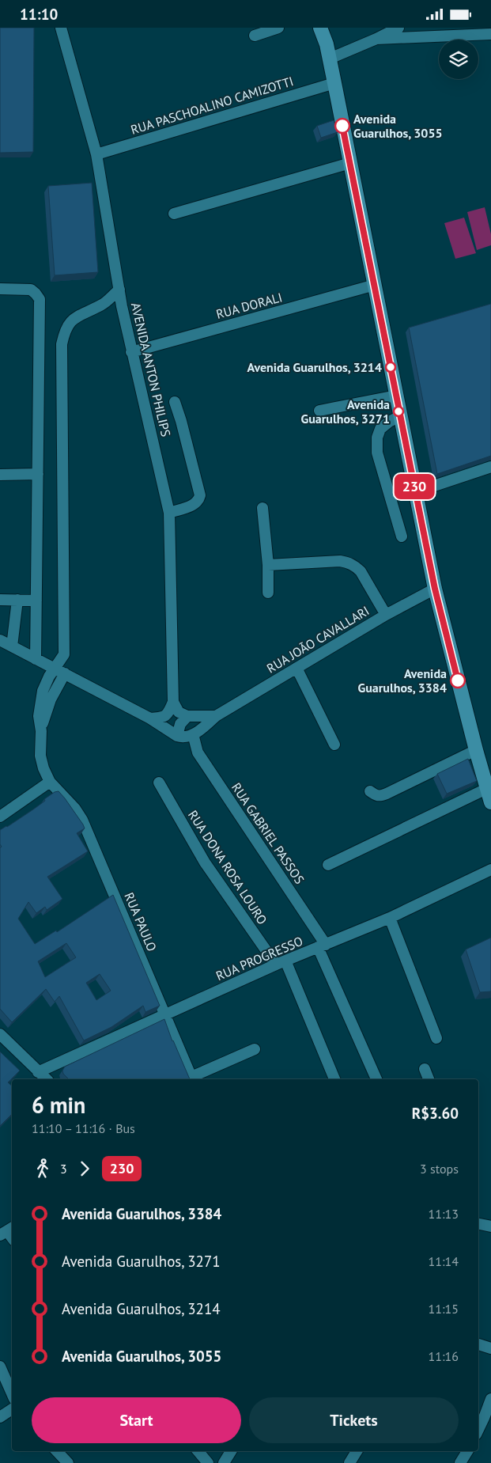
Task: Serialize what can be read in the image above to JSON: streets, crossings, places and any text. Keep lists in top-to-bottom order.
{
  "streets": {
    "street": [
      "RUA PASCHOALINO CAMIZOTTI",
      "RUA DORALI",
      "AVENIDA ANTON PHILIPS",
      "RUA JOÃO CAVALLARI",
      "RUA GABRIEL PASSOS",
      "RUA DONA ROSA LOURO",
      "RUA PAULO",
      "RUA PROGRESSO"
    ]
  },
  "crossings": [
    ["RUA PASCHOALINO CAMIZOTTI", "AVENIDA ANTON PHILIPS"],
    ["RUA DORALI", "AVENIDA ANTON PHILIPS"],
    ["RUA JOÃO CAVALLARI", "RUA GABRIEL PASSOS"],
    ["RUA GABRIEL PASSOS", "RUA PROGRESSO"],
    ["RUA DONA ROSA LOURO", "RUA PROGRESSO"],
    ["RUA PAULO", "RUA PROGRESSO"]
  ],
  "places": [
    "Avenida Guarulhos, 3055",
    "Avenida Guarulhos, 3214",
    "Avenida Guarulhos, 3271",
    "Avenida Guarulhos, 3384"
  ],
  "lines": ["bus line 230"],
  "page": {
    "status": "11:10",
    "on_map": "230",
    "heading": ["6 min", "11:10 – 11:16 · Bus", "R$3.60"],
    "legs": ["3", "230", "3 stops"],
    "list": [
      {
        "name": "Avenida Guarulhos, 3384",
        "value": "11:13"
      },
      {
        "name": "Avenida Guarulhos, 3271",
        "value": "11:14"
      },
      {
        "name": "Avenida Guarulhos, 3214",
        "value": "11:15"
      },
      {
        "name": "Avenida Guarulhos, 3055",
        "value": "11:16"
      }
    ],
    "buttons": ["Start", "Tickets"]
  }
}
